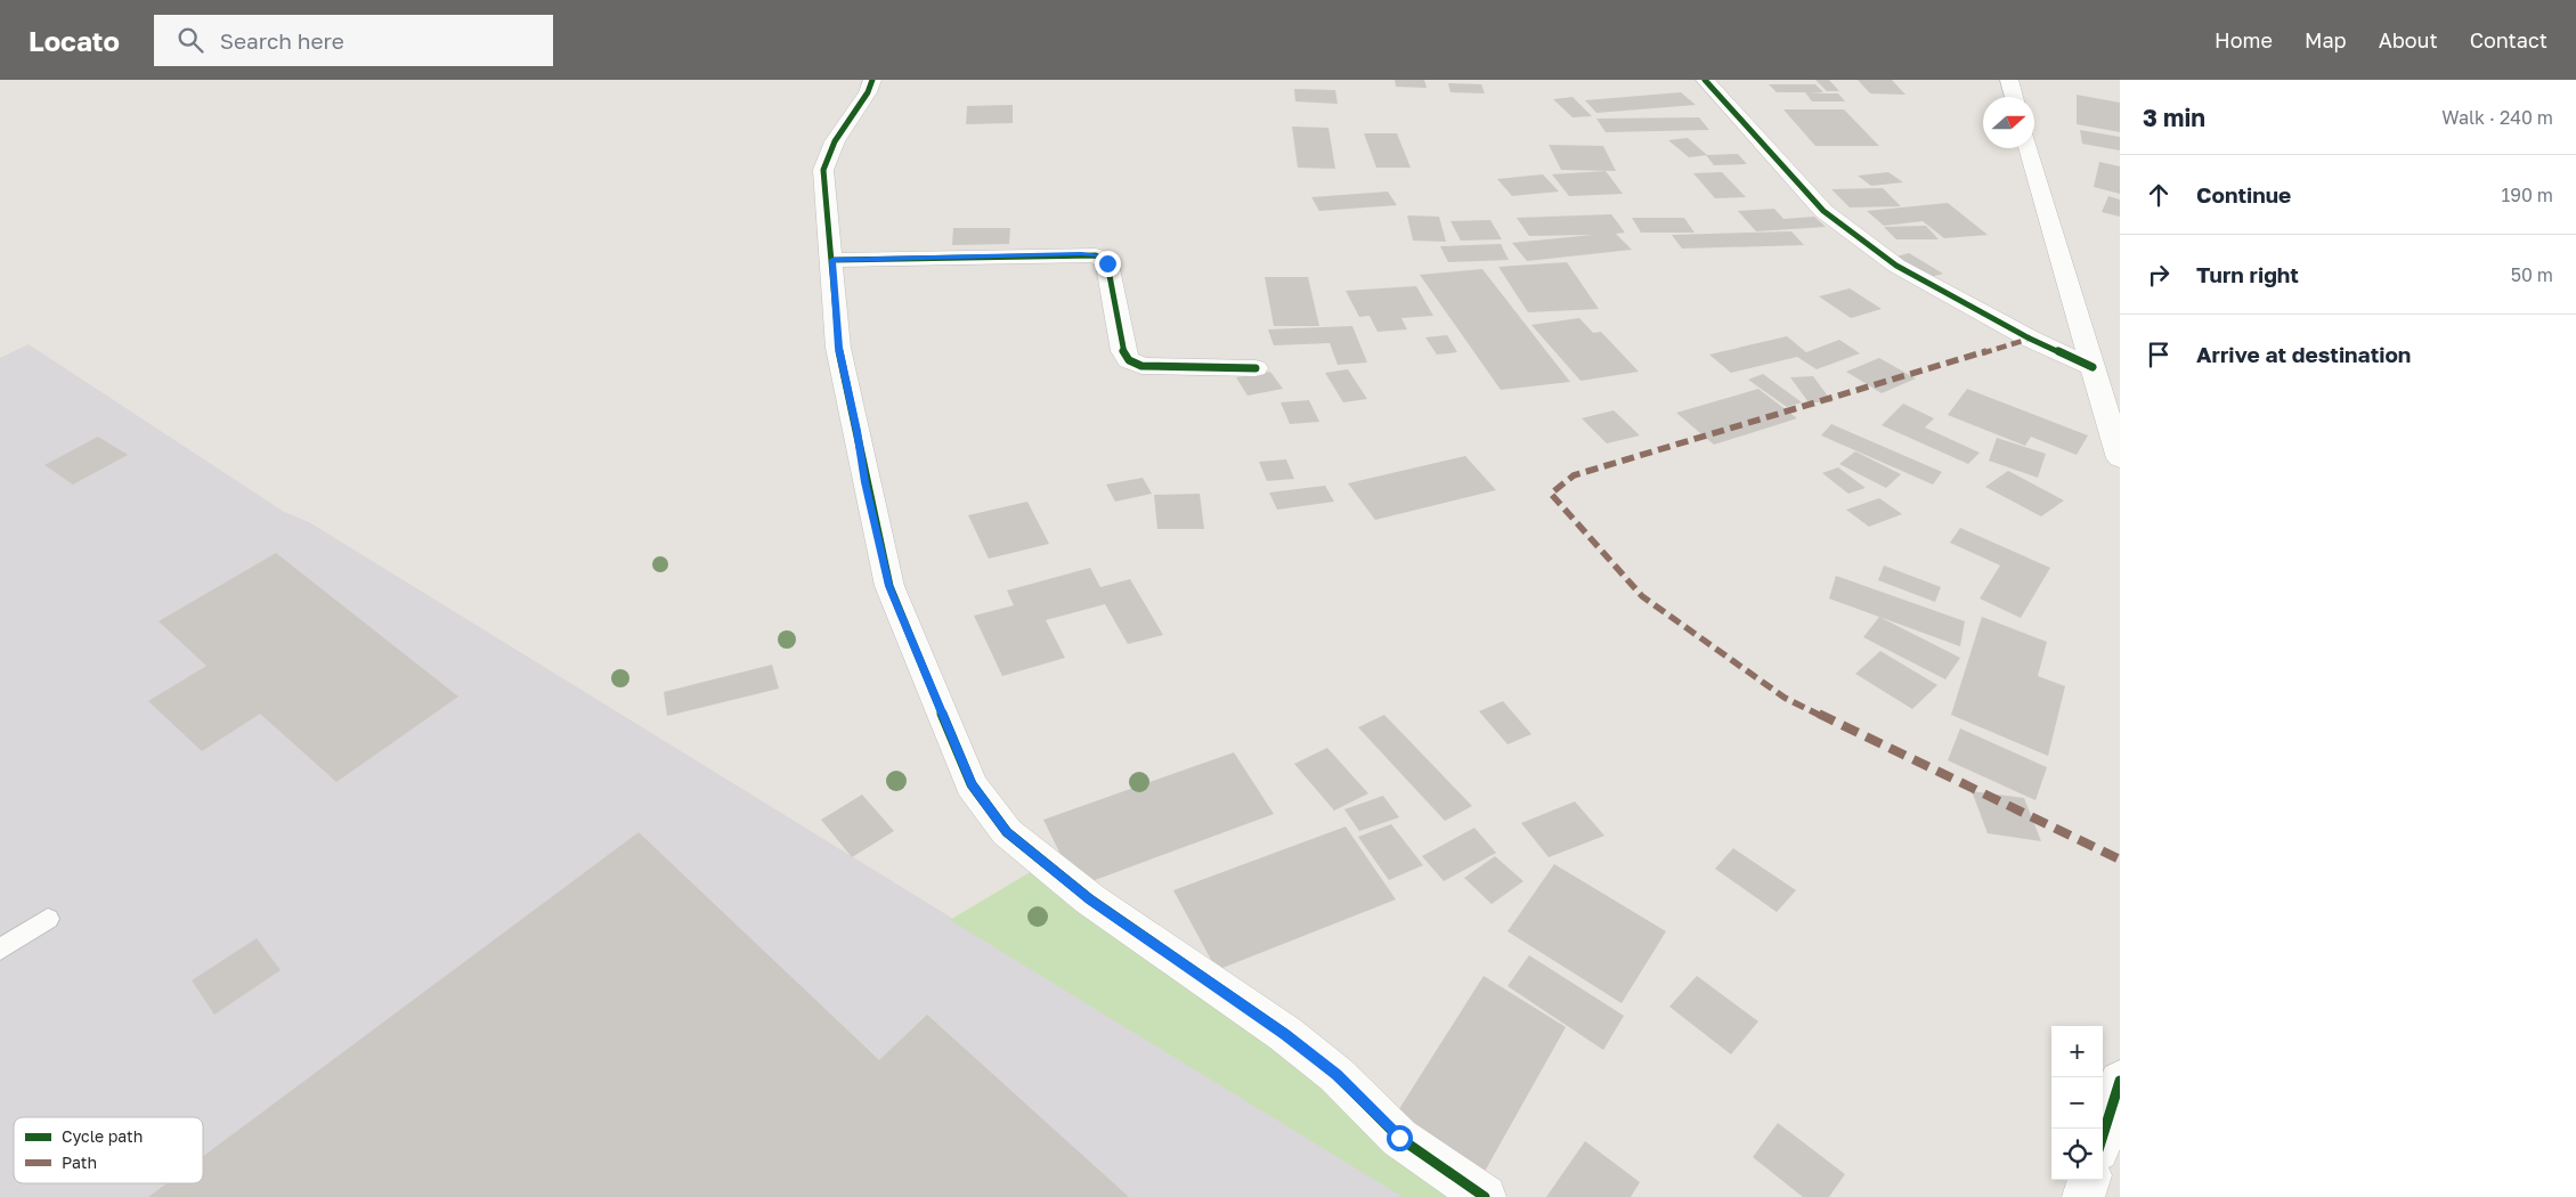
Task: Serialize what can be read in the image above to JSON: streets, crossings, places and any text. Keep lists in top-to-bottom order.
{
  "legend": ["Cycle path", "Path"],
  "north": "right",
  "page": {
    "header": "Locato",
    "search": "Search here",
    "nav": [
      "Home",
      "Map",
      "About",
      "Contact"
    ],
    "heading": ["3 min", "Walk · 240 m"],
    "list": [
      ["Continue", "190 m"],
      ["Turn right", "50 m"],
      "Arrive at destination"
    ],
    "map_buttons": ["+", "−"]
  }
}
